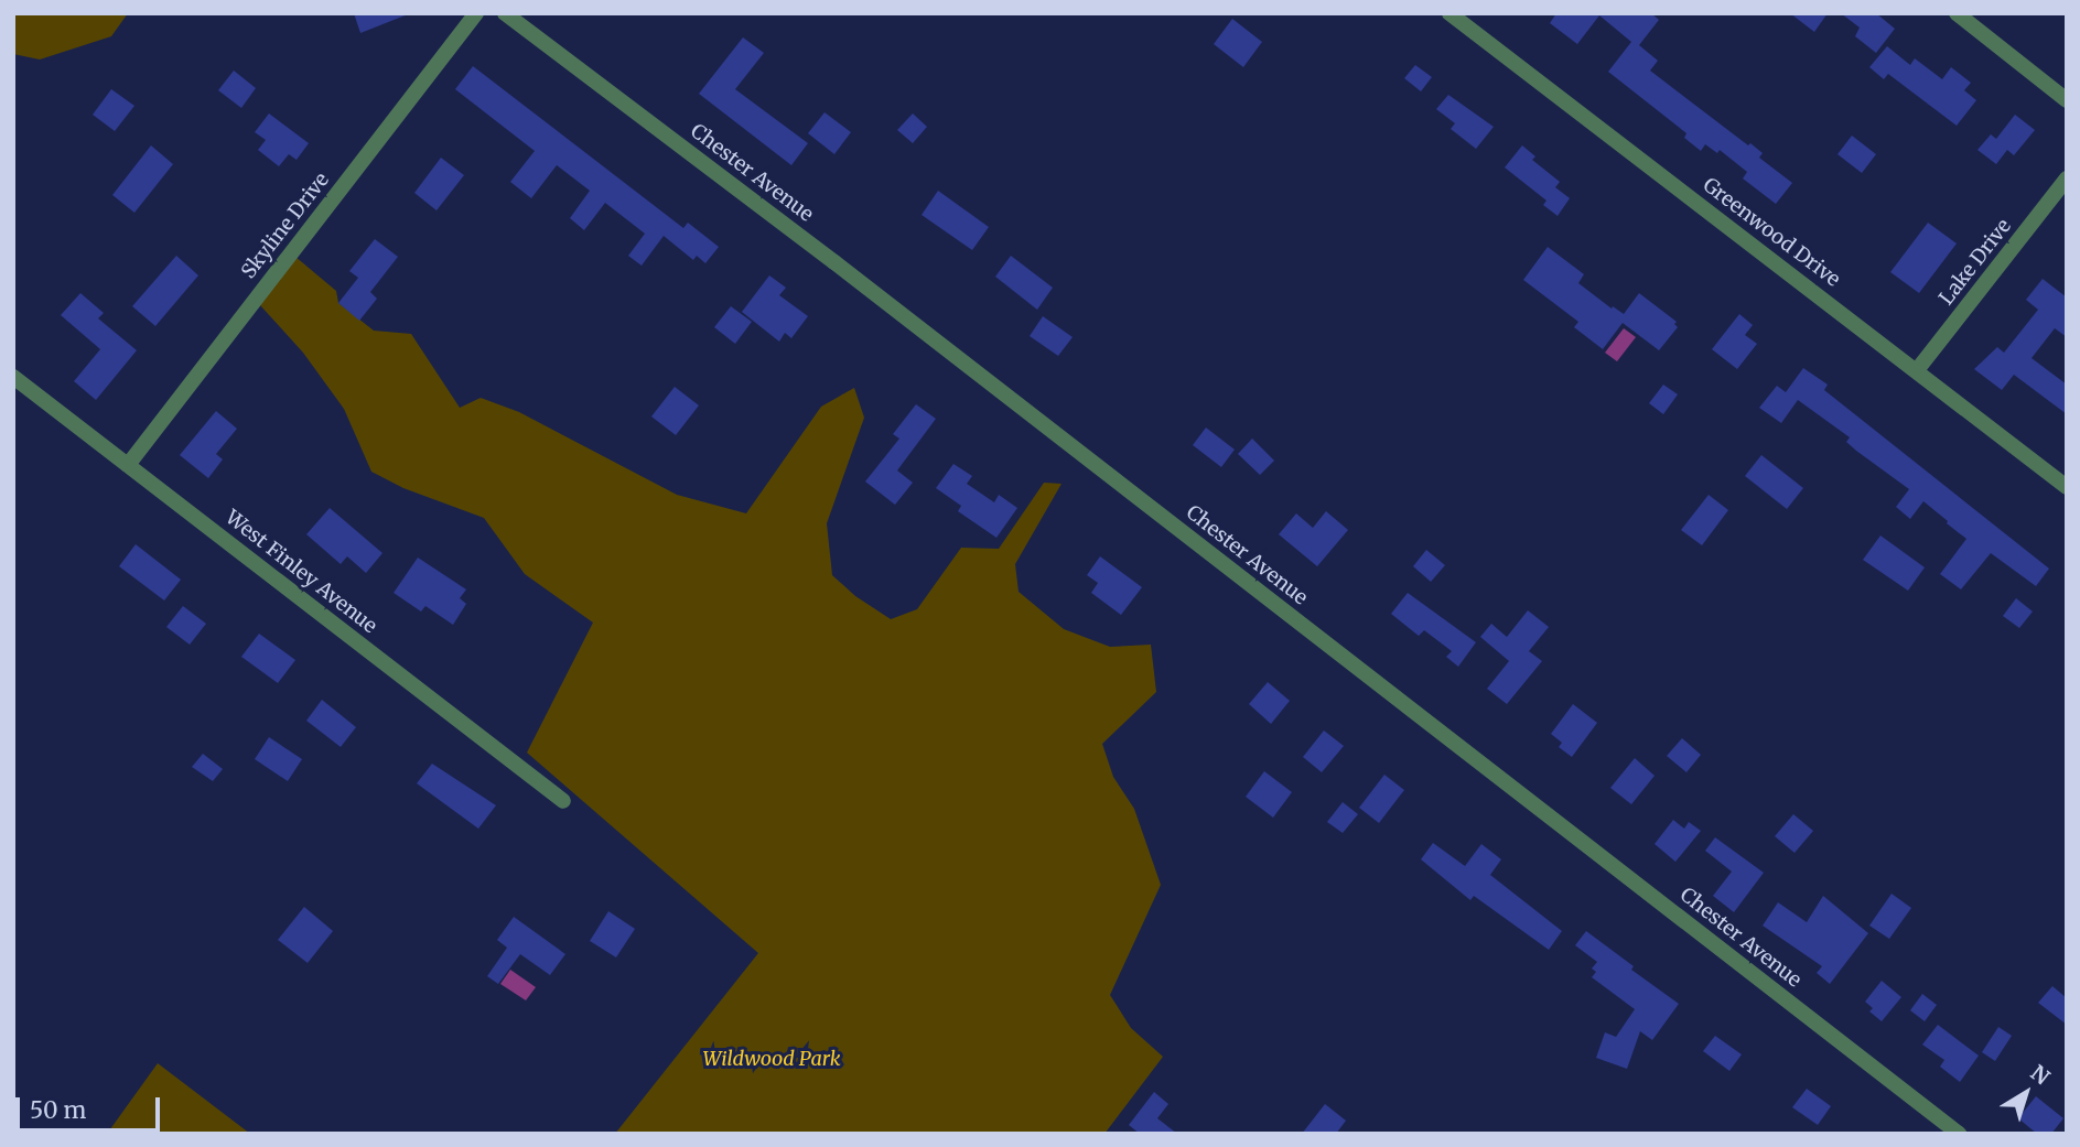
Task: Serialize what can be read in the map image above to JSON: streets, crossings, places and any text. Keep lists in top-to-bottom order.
{
  "streets": {
    "street": [
      "Chester Avenue",
      "Skyline Drive",
      "Greenwood Drive",
      "Lake Drive",
      "West Finley Avenue"
    ]
  },
  "crossings": [
    ["Skyline Drive", "West Finley Avenue"],
    ["Greenwood Drive", "Lake Drive"]
  ],
  "parks": ["Wildwood Park"],
  "scale_bar": "50 m",
  "north": "top right"
}
